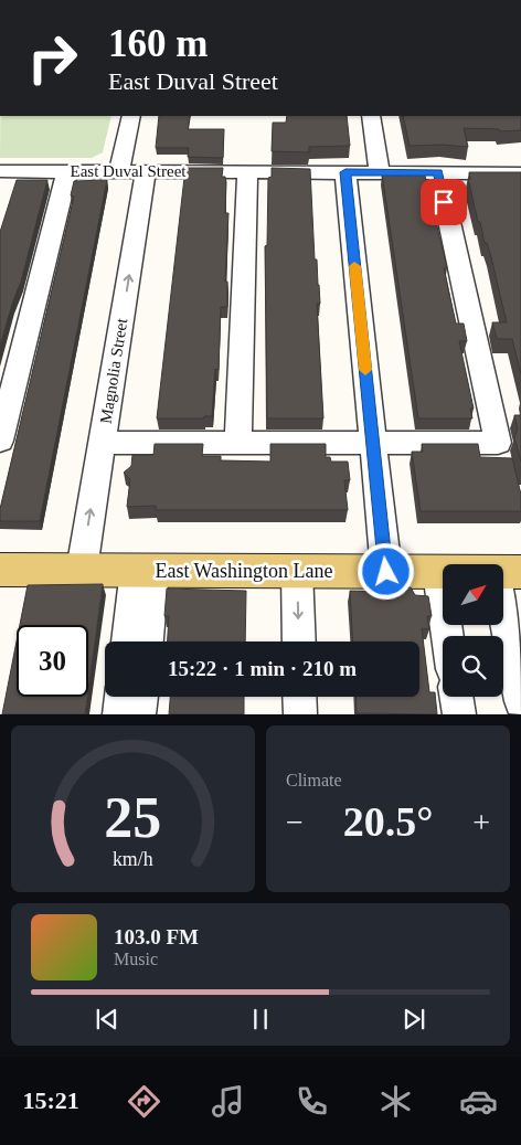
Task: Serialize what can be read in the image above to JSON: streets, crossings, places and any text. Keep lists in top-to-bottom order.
{
  "streets": {
    "main road": ["East Washington Lane"],
    "street": ["East Duval Street", "Magnolia Street"]
  },
  "crossings": [
    ["East Duval Street", "Magnolia Street"],
    ["Magnolia Street", "East Washington Lane"]
  ],
  "north": "top right",
  "page": {
    "turn": ["160 m", "East Duval Street"],
    "limit": "30",
    "trip": "15:22 · 1 min · 210 m",
    "tile": "Climate",
    "heat": ["−", "20.5°", "+"],
    "song": ["103.0 FM", "Music"],
    "tabs": "15:21",
    "gauge": ["25", "km/h"]
  }
}
